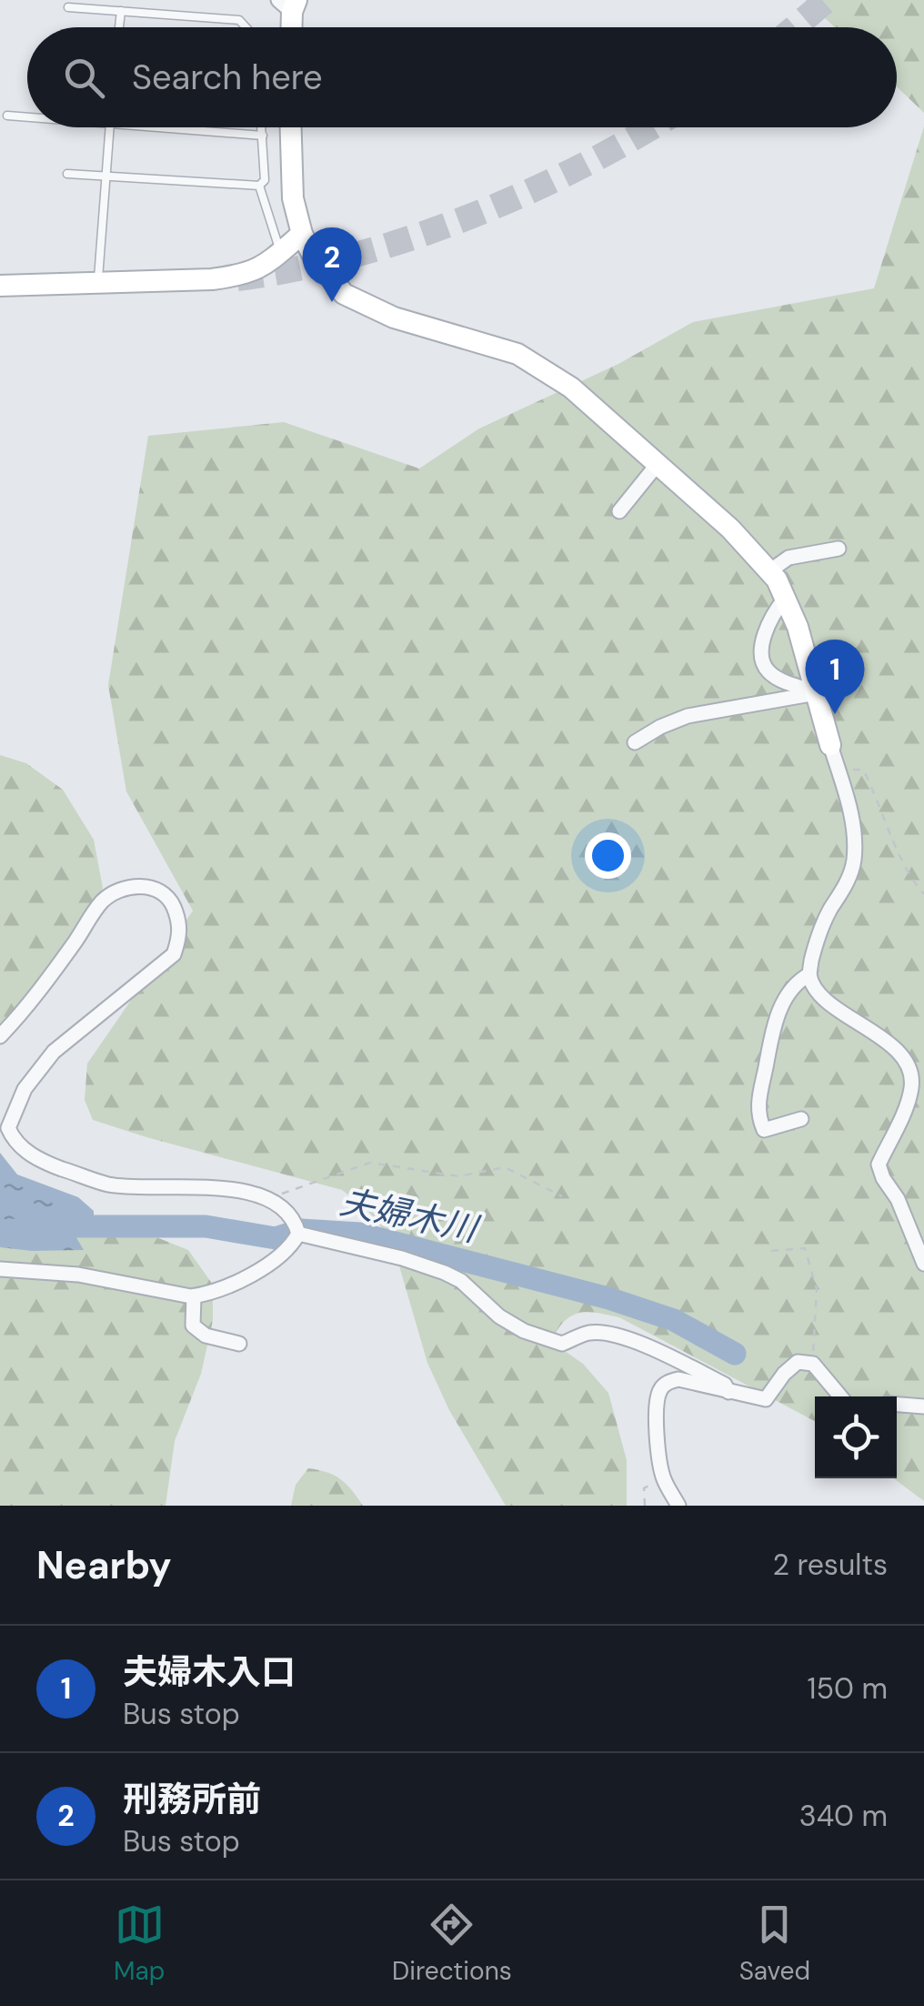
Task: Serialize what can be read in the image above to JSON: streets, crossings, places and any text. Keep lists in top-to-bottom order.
{
  "water": ["夫婦木川"],
  "page": {
    "search": "Search here",
    "pins": ["2", "1"],
    "heading": ["Nearby", "2 results"],
    "list": [
      {
        "mark": "1",
        "name": "夫婦木入口",
        "note": "Bus stop",
        "value": "150 m"
      },
      {
        "mark": "2",
        "name": "刑務所前",
        "note": "Bus stop",
        "value": "340 m"
      }
    ],
    "nav": ["Map", "Directions", "Saved"]
  }
}
